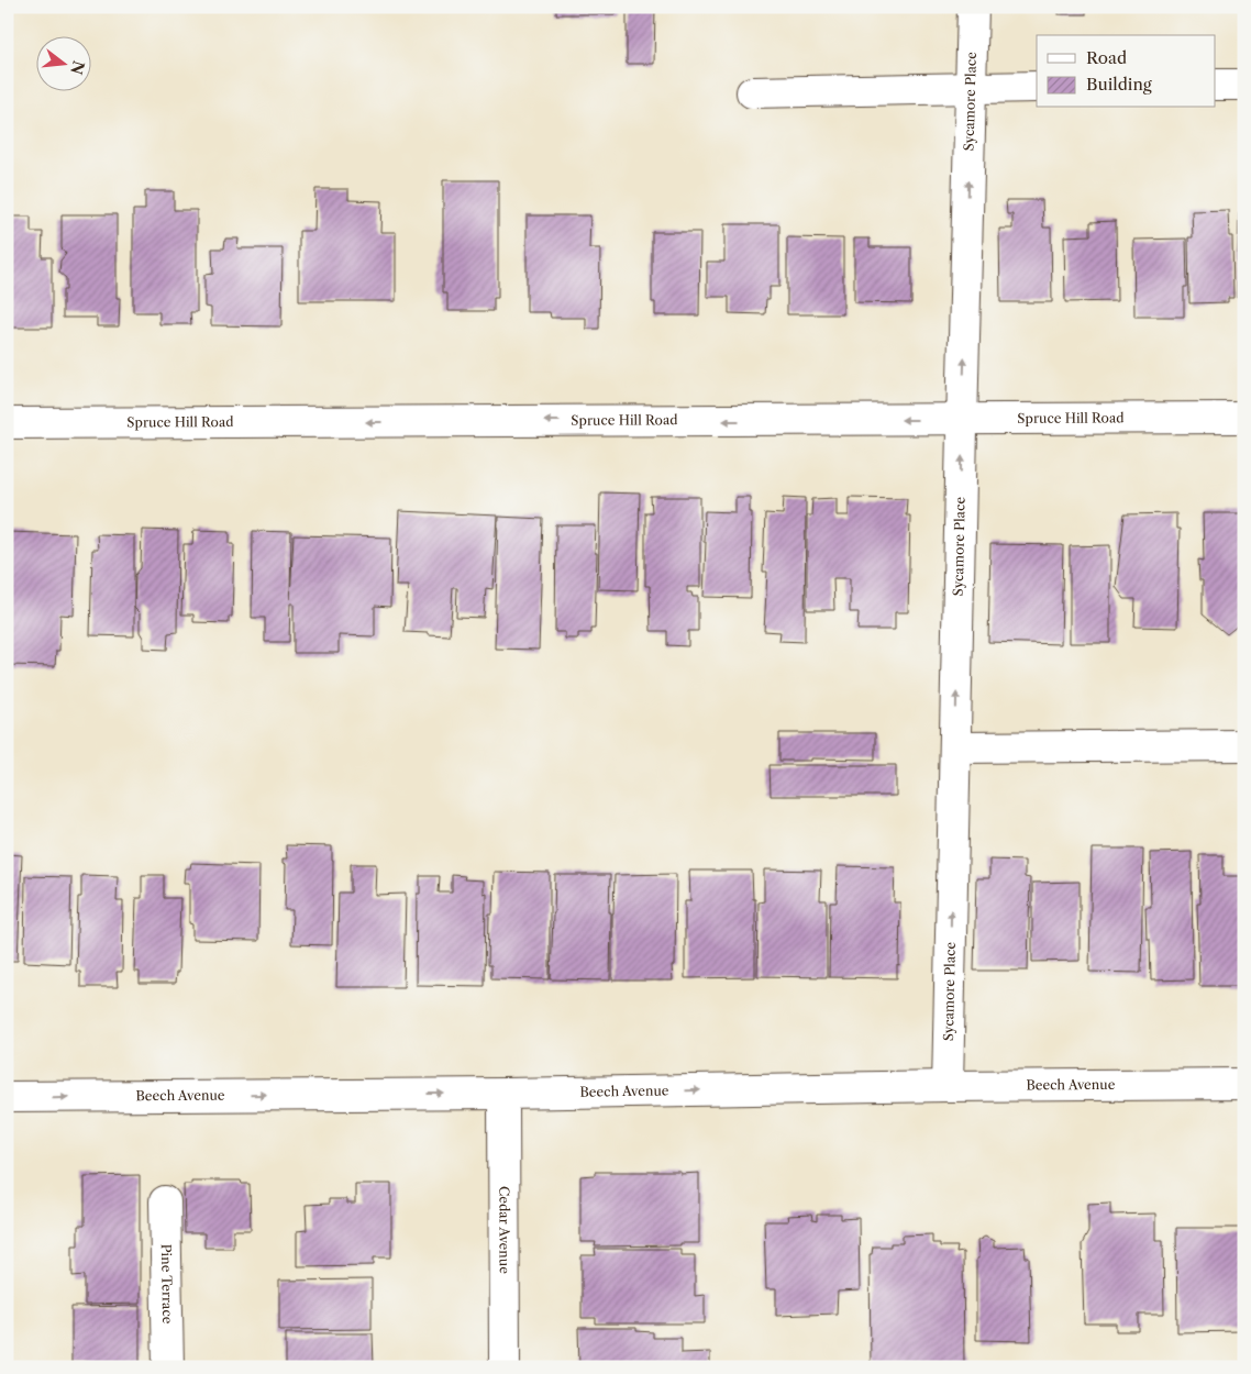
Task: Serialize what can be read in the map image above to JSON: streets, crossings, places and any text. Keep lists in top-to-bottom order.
{
  "streets": {
    "street": [
      "Sycamore Place",
      "Spruce Hill Road",
      "Beech Avenue",
      "Cedar Avenue",
      "Pine Terrace"
    ]
  },
  "crossings": [
    ["Sycamore Place", "Spruce Hill Road"],
    ["Sycamore Place", "Beech Avenue"],
    ["Beech Avenue", "Cedar Avenue"]
  ],
  "one_way": ["Sycamore Place", "Spruce Hill Road", "Beech Avenue"],
  "legend": ["Road", "Building"],
  "north": "right"
}
